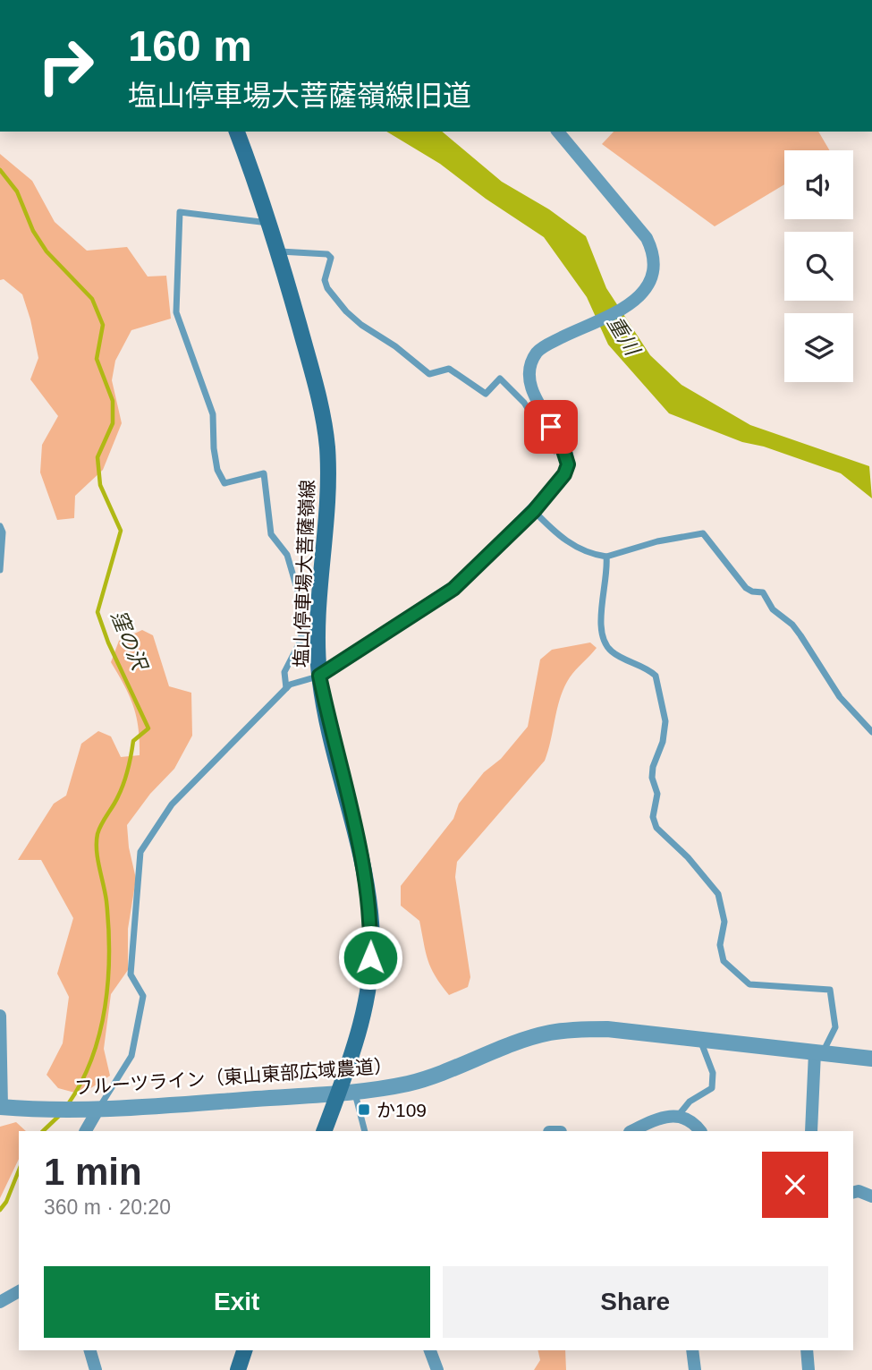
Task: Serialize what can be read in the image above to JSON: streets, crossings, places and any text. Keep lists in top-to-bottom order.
{
  "streets": {
    "main road": ["塩山停車場大菩薩嶺線"],
    "street": ["フルーツライン（東山東部広域農道）"]
  },
  "crossings": [
    ["塩山停車場大菩薩嶺線", "フルーツライン（東山東部広域農道）"]
  ],
  "water": ["重川", "窪の沢"],
  "places": {
    "transit": ["か109"]
  },
  "page": {
    "turn": ["160 m", "塩山停車場大菩薩嶺線旧道"],
    "heading": ["1 min", "360 m · 20:20"],
    "buttons": ["Exit", "Share"]
  }
}
